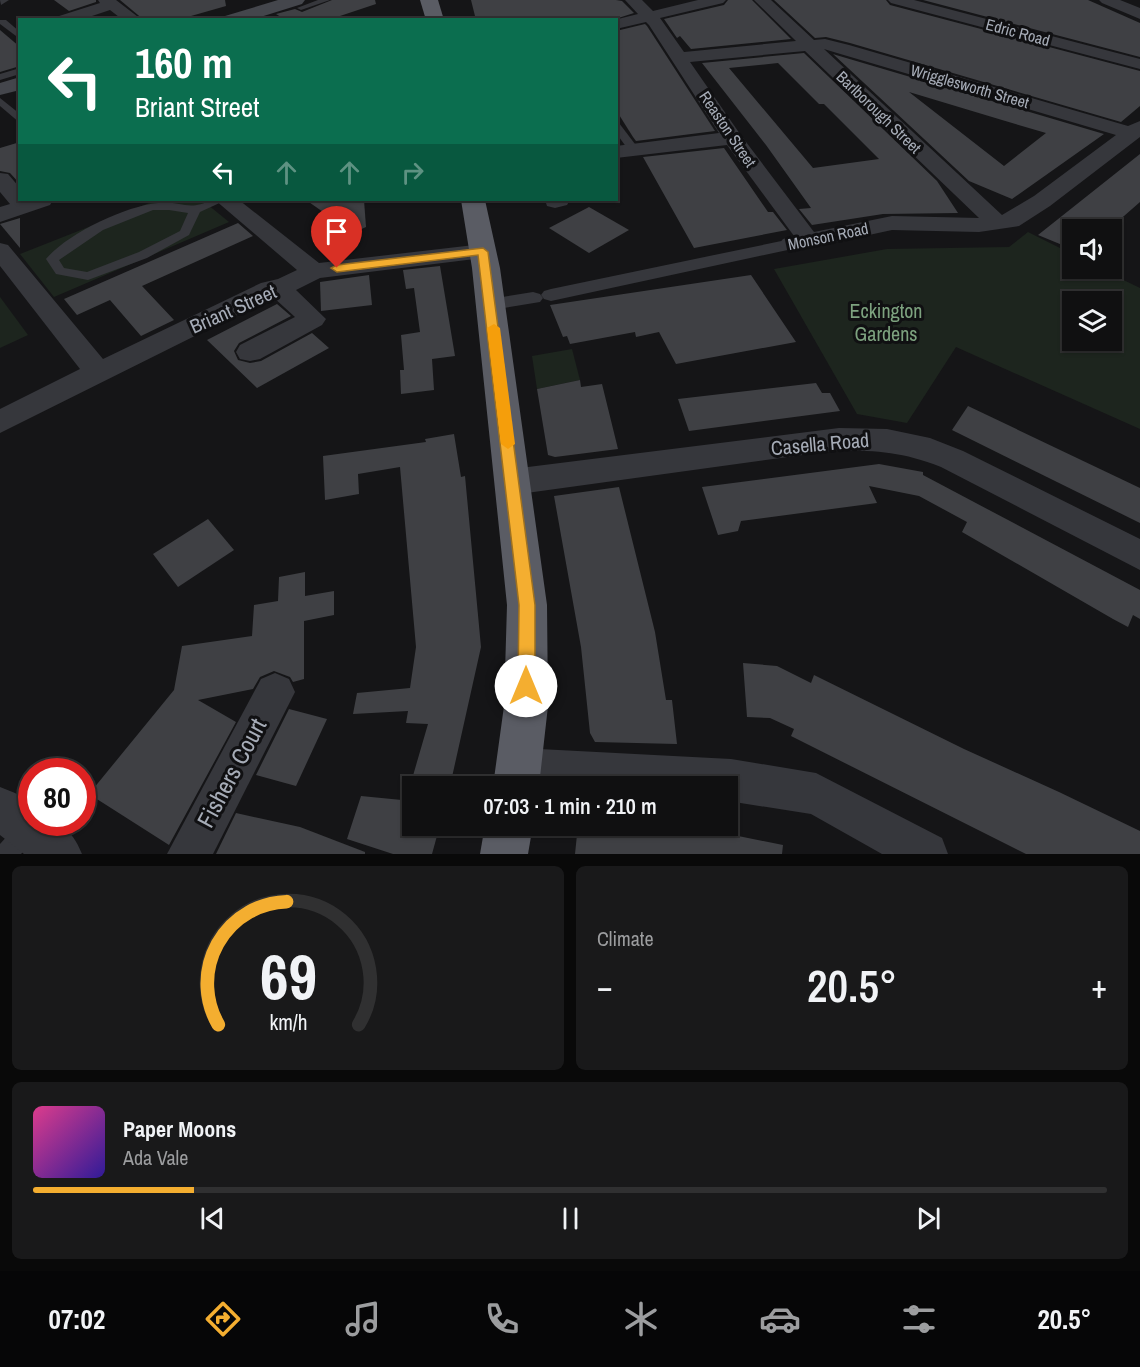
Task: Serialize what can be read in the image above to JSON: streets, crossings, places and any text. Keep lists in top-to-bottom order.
{
  "streets": {
    "street": [
      "Edric Road",
      "Wrigglesworth Street",
      "Barlborough Street",
      "Reaston Street",
      "Monson Road",
      "Briant Street",
      "Casella Road",
      "Fishers Court"
    ]
  },
  "crossings": [
    ["Wrigglesworth Street", "Barlborough Street"],
    ["Wrigglesworth Street", "Reaston Street"],
    ["Wrigglesworth Street", "Monson Road"],
    ["Barlborough Street", "Monson Road"],
    ["Reaston Street", "Monson Road"]
  ],
  "parks": ["Eckington Gardens"],
  "page": {
    "turn": ["160 m", "Briant Street"],
    "limit": "80",
    "trip": "07:03 · 1 min · 210 m",
    "tile": "Climate",
    "heat": ["−", "20.5°", "+"],
    "song": ["Paper Moons", "Ada Vale"],
    "tabs": ["07:02", "20.5°"],
    "gauge": ["69", "km/h"]
  }
}
